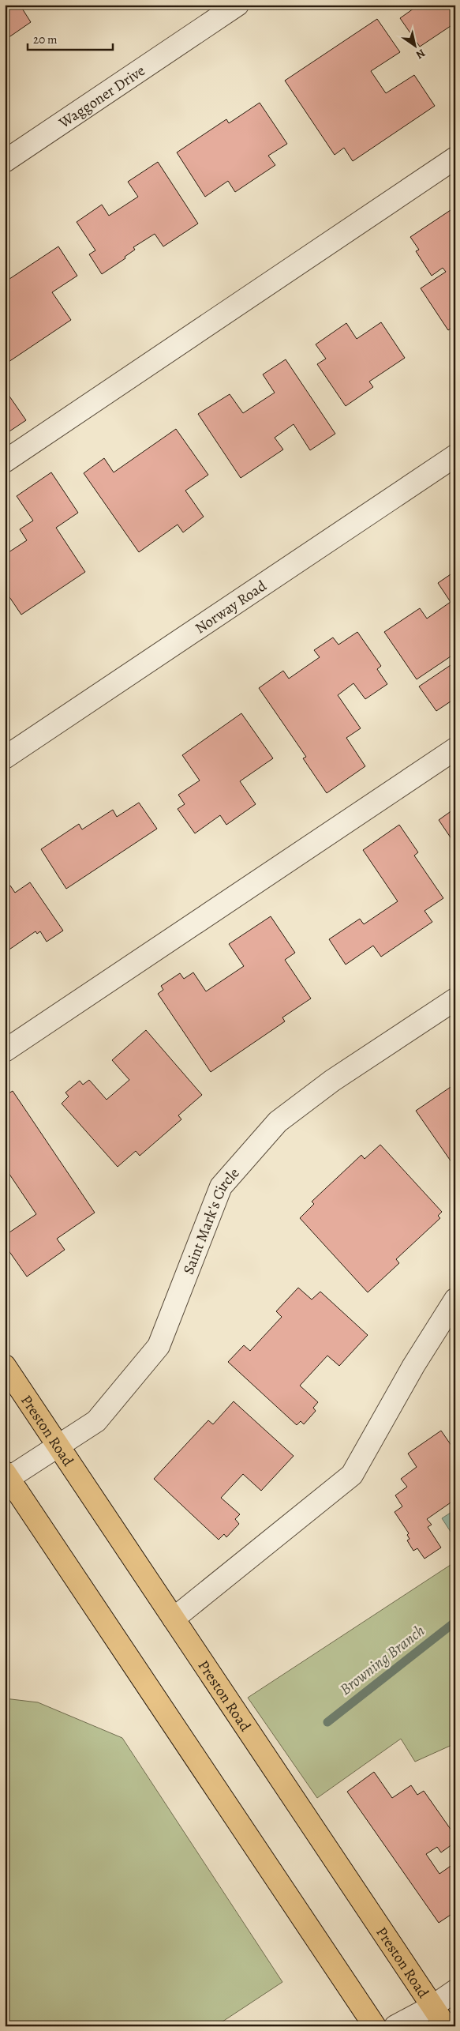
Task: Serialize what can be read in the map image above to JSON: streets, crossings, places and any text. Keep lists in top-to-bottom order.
{
  "streets": {
    "main road": ["Preston Road"],
    "street": ["Waggoner Drive", "Norway Road", "Saint Mark's Circle"]
  },
  "crossings": [
    ["Saint Mark's Circle", "Preston Road"]
  ],
  "water": ["Browning Branch"],
  "scale_bar": "20 m",
  "north": "bottom right"
}
